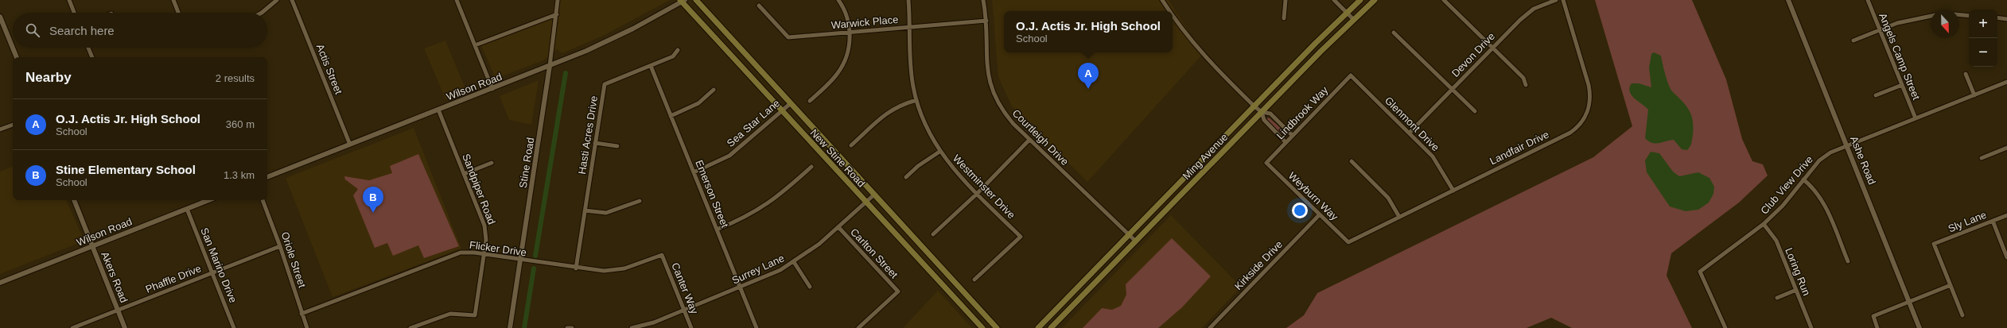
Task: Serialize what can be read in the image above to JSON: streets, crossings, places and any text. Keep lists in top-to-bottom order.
{
  "streets": {
    "main road": ["Ming Avenue", "New Stine Road"],
    "street": [
      "Warwick Place",
      "Devon Drive",
      "Angels Camp Street",
      "Actis Street",
      "Wilson Road",
      "Lindbrook Way",
      "Sea Star Lane",
      "Glenmont Drive",
      "Hasti Acres Drive",
      "Courtleigh Drive",
      "Landfair Drive",
      "Ashe Road",
      "Stine Road",
      "Club View Drive",
      "Westminster Drive",
      "Sandpiper Road",
      "Emerson Street",
      "Weyburn Way",
      "Sly Lane",
      "Flicker Drive",
      "Carlton Street",
      "Oriole Street",
      "San Marino Drive",
      "Kirkside Drive",
      "Surrey Lane",
      "Loring Run",
      "Akers Road",
      "Phaffle Drive",
      "Canter Way"
    ]
  },
  "crossings": [
    ["Warwick Place", "Courtleigh Drive"],
    ["Warwick Place", "Westminster Drive"],
    ["Devon Drive", "Glenmont Drive"],
    ["Angels Camp Street", "Club View Drive"],
    ["Actis Street", "Wilson Road"],
    ["Wilson Road", "New Stine Road"],
    ["Wilson Road", "Stine Road"],
    ["Wilson Road", "Sandpiper Road"],
    ["Wilson Road", "San Marino Drive"],
    ["Wilson Road", "Akers Road"],
    ["Lindbrook Way", "Glenmont Drive"],
    ["Lindbrook Way", "Weyburn Way"],
    ["Sea Star Lane", "New Stine Road"],
    ["Sea Star Lane", "Emerson Street"],
    ["Glenmont Drive", "Landfair Drive"],
    ["Hasti Acres Drive", "Emerson Street"],
    ["Hasti Acres Drive", "Flicker Drive"],
    ["Courtleigh Drive", "Ming Avenue"],
    ["Landfair Drive", "Weyburn Way"],
    ["New Stine Road", "Surrey Lane"],
    ["Ashe Road", "Club View Drive"],
    ["Stine Road", "Flicker Drive"],
    ["Club View Drive", "Loring Run"],
    ["Sandpiper Road", "Flicker Drive"],
    ["Emerson Street", "Surrey Lane"],
    ["Weyburn Way", "Kirkside Drive"],
    ["Flicker Drive", "Oriole Street"],
    ["Flicker Drive", "Canter Way"],
    ["Carlton Street", "Surrey Lane"],
    ["Oriole Street", "Phaffle Drive"],
    ["San Marino Drive", "Phaffle Drive"],
    ["Surrey Lane", "Canter Way"],
    ["Akers Road", "Phaffle Drive"]
  ],
  "north": "bottom",
  "page": {
    "map_buttons": ["+", "−"],
    "popup": ["O.J. Actis Jr. High School", "School"],
    "search": "Search here",
    "heading": ["Nearby", "2 results"],
    "pins": ["A", "B"],
    "list": [
      {
        "mark": "A",
        "name": "O.J. Actis Jr. High School",
        "note": "School",
        "value": "360 m"
      },
      {
        "mark": "B",
        "name": "Stine Elementary School",
        "note": "School",
        "value": "1.3 km"
      }
    ]
  }
}
